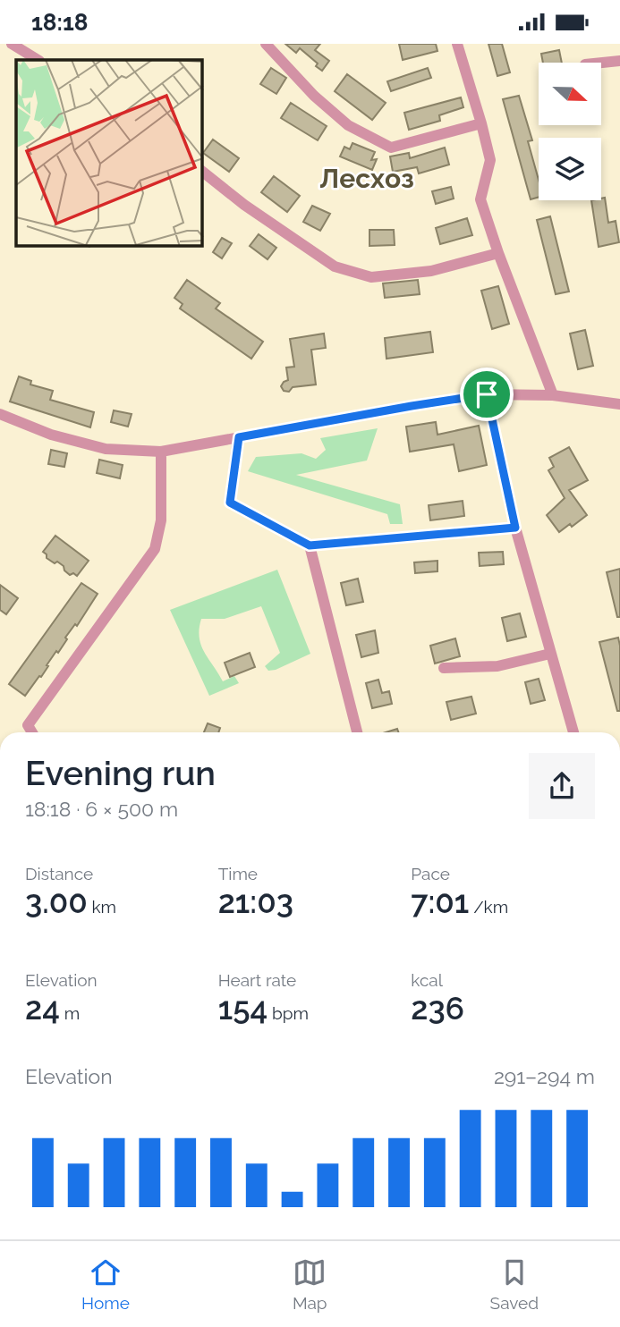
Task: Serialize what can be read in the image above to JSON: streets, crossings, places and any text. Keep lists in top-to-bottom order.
{
  "districts": ["Лесхоз"],
  "north": "right",
  "page": {
    "status": "18:18",
    "heading": ["Evening run", "18:18 · 6 × 500 m"],
    "stats": [
      ["Distance", "3.00 km"],
      ["Time", "21:03"],
      ["Pace", "7:01 /km"],
      ["Elevation", "24 m"],
      ["Heart rate", "154 bpm"],
      ["kcal", "236"]
    ],
    "chart": ["Elevation", "291–294 m"],
    "tabs": ["Home", "Map", "Saved"]
  }
}
